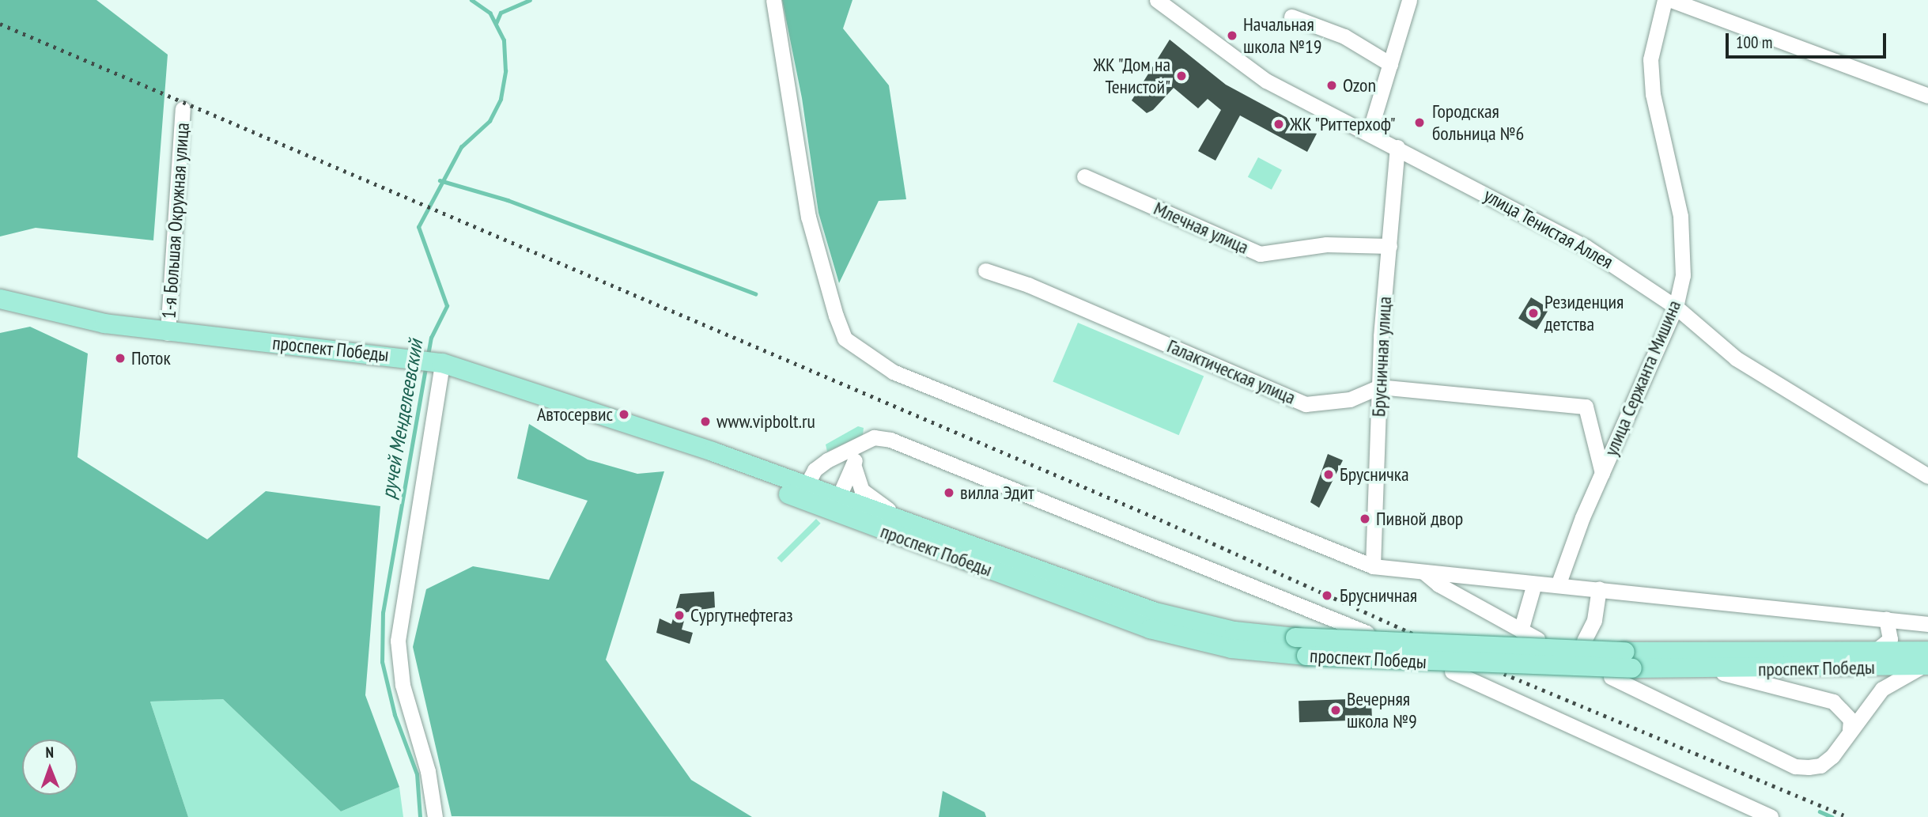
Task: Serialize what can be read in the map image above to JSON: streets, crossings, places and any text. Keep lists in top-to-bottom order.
{
  "streets": {
    "main road": ["проспект Победы"],
    "street": [
      "1-я Большая Окружная улица",
      "Млечная улица",
      "улица Тенистая Аллея",
      "Брусничная улица",
      "Галактическая улица",
      "улица Сержанта Мишина"
    ]
  },
  "crossings": [
    ["1-я Большая Окружная улица", "проспект Победы"],
    ["Млечная улица", "Брусничная улица"],
    ["улица Тенистая Аллея", "Брусничная улица"],
    ["улица Тенистая Аллея", "улица Сержанта Мишина"],
    ["Брусничная улица", "Галактическая улица"],
    ["Галактическая улица", "улица Сержанта Мишина"]
  ],
  "water": ["ручей Менделеевский"],
  "places": [
    "Начальная школа №19",
    "ЖК \"Дом на Тенистой\"",
    "Ozon",
    "Городская больница №6",
    "ЖК \"Риттерхоф\"",
    "Резиденция детства",
    "Поток",
    "Автосервис",
    "www.vipbolt.ru",
    "Брусничка",
    "вилла Эдит",
    "Пивной двор",
    "Брусничная",
    "Сургутнефтегаз",
    "Вечерняя школа №9"
  ],
  "scale_bar": "100 m",
  "north": "top"
}
